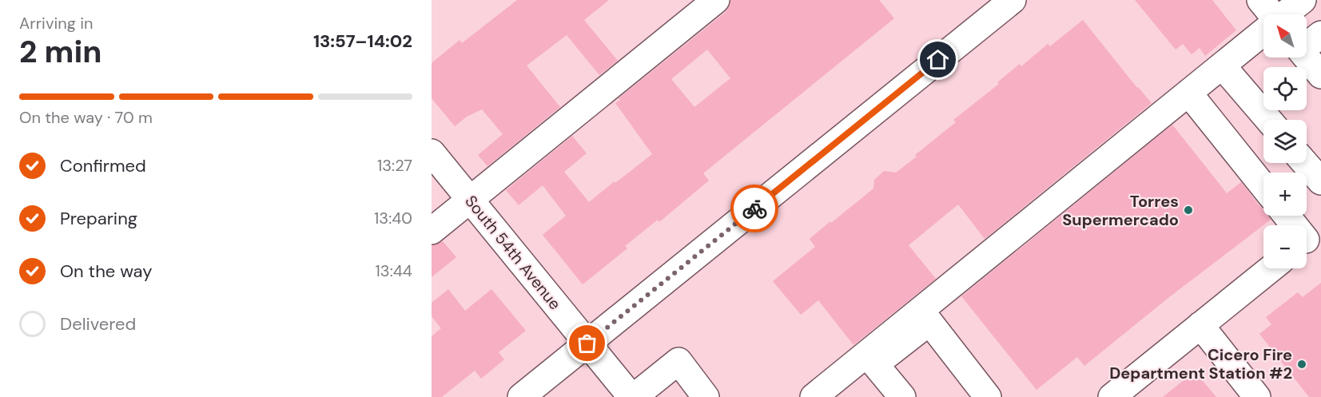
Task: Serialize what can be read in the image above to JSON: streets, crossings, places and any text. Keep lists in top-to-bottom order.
{
  "streets": {
    "street": ["South 54th Avenue"]
  },
  "places": ["Torres Supermercado", "Cicero Fire Department Station #2"],
  "north": "top left",
  "page": {
    "heading": ["2 min", "Arriving in", "13:57–14:02"],
    "map_buttons": ["+", "−"],
    "bar": "On the way · 70 m",
    "list": [
      ["Confirmed", "13:27"],
      ["Preparing", "13:40"],
      ["On the way", "13:44"],
      "Delivered"
    ]
  }
}
